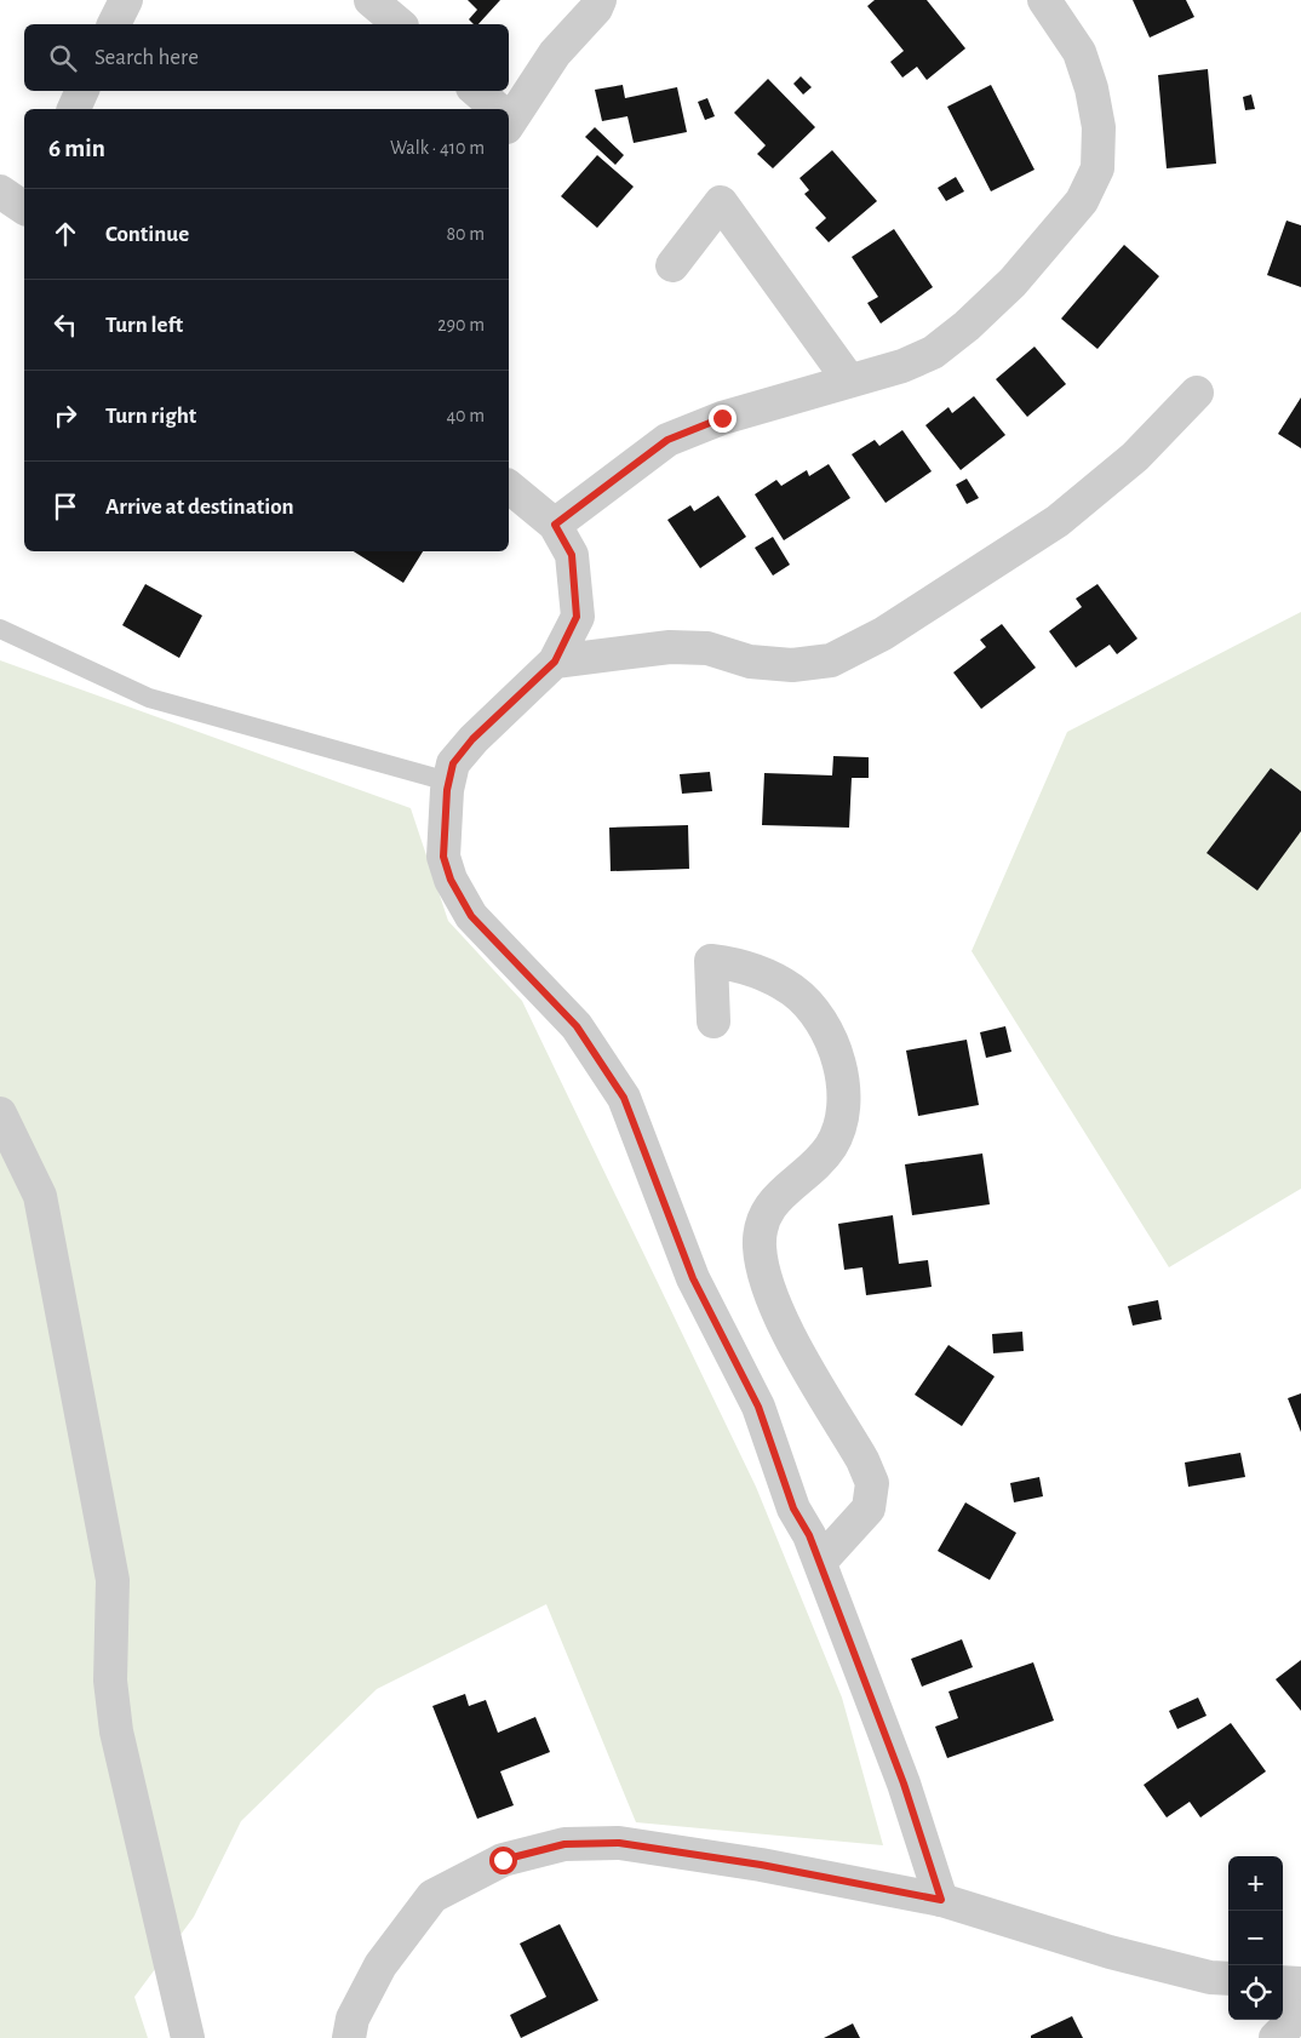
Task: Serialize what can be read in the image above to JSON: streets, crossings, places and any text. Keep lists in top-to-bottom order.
{
  "page": {
    "search": "Search here",
    "heading": ["6 min", "Walk · 410 m"],
    "list": [
      ["Continue", "80 m"],
      ["Turn left", "290 m"],
      ["Turn right", "40 m"],
      "Arrive at destination"
    ],
    "map_buttons": ["+", "−"]
  }
}
